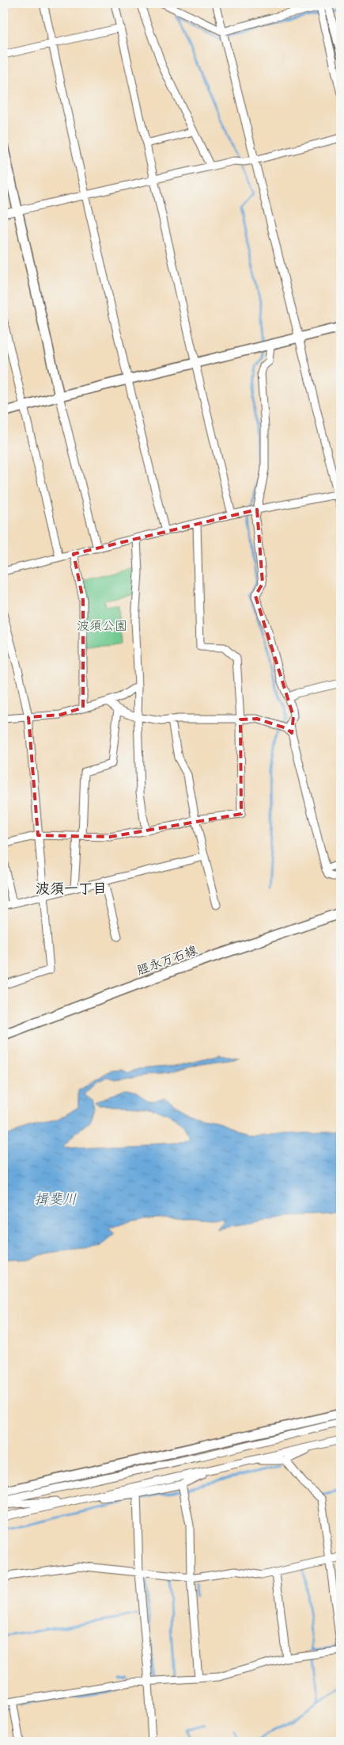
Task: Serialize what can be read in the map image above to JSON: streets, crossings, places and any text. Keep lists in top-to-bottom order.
{
  "streets": {
    "main road": ["脛永万石線"]
  },
  "districts": ["波須一丁目"],
  "water": ["揖斐川"],
  "parks": ["波須公園"]
}
